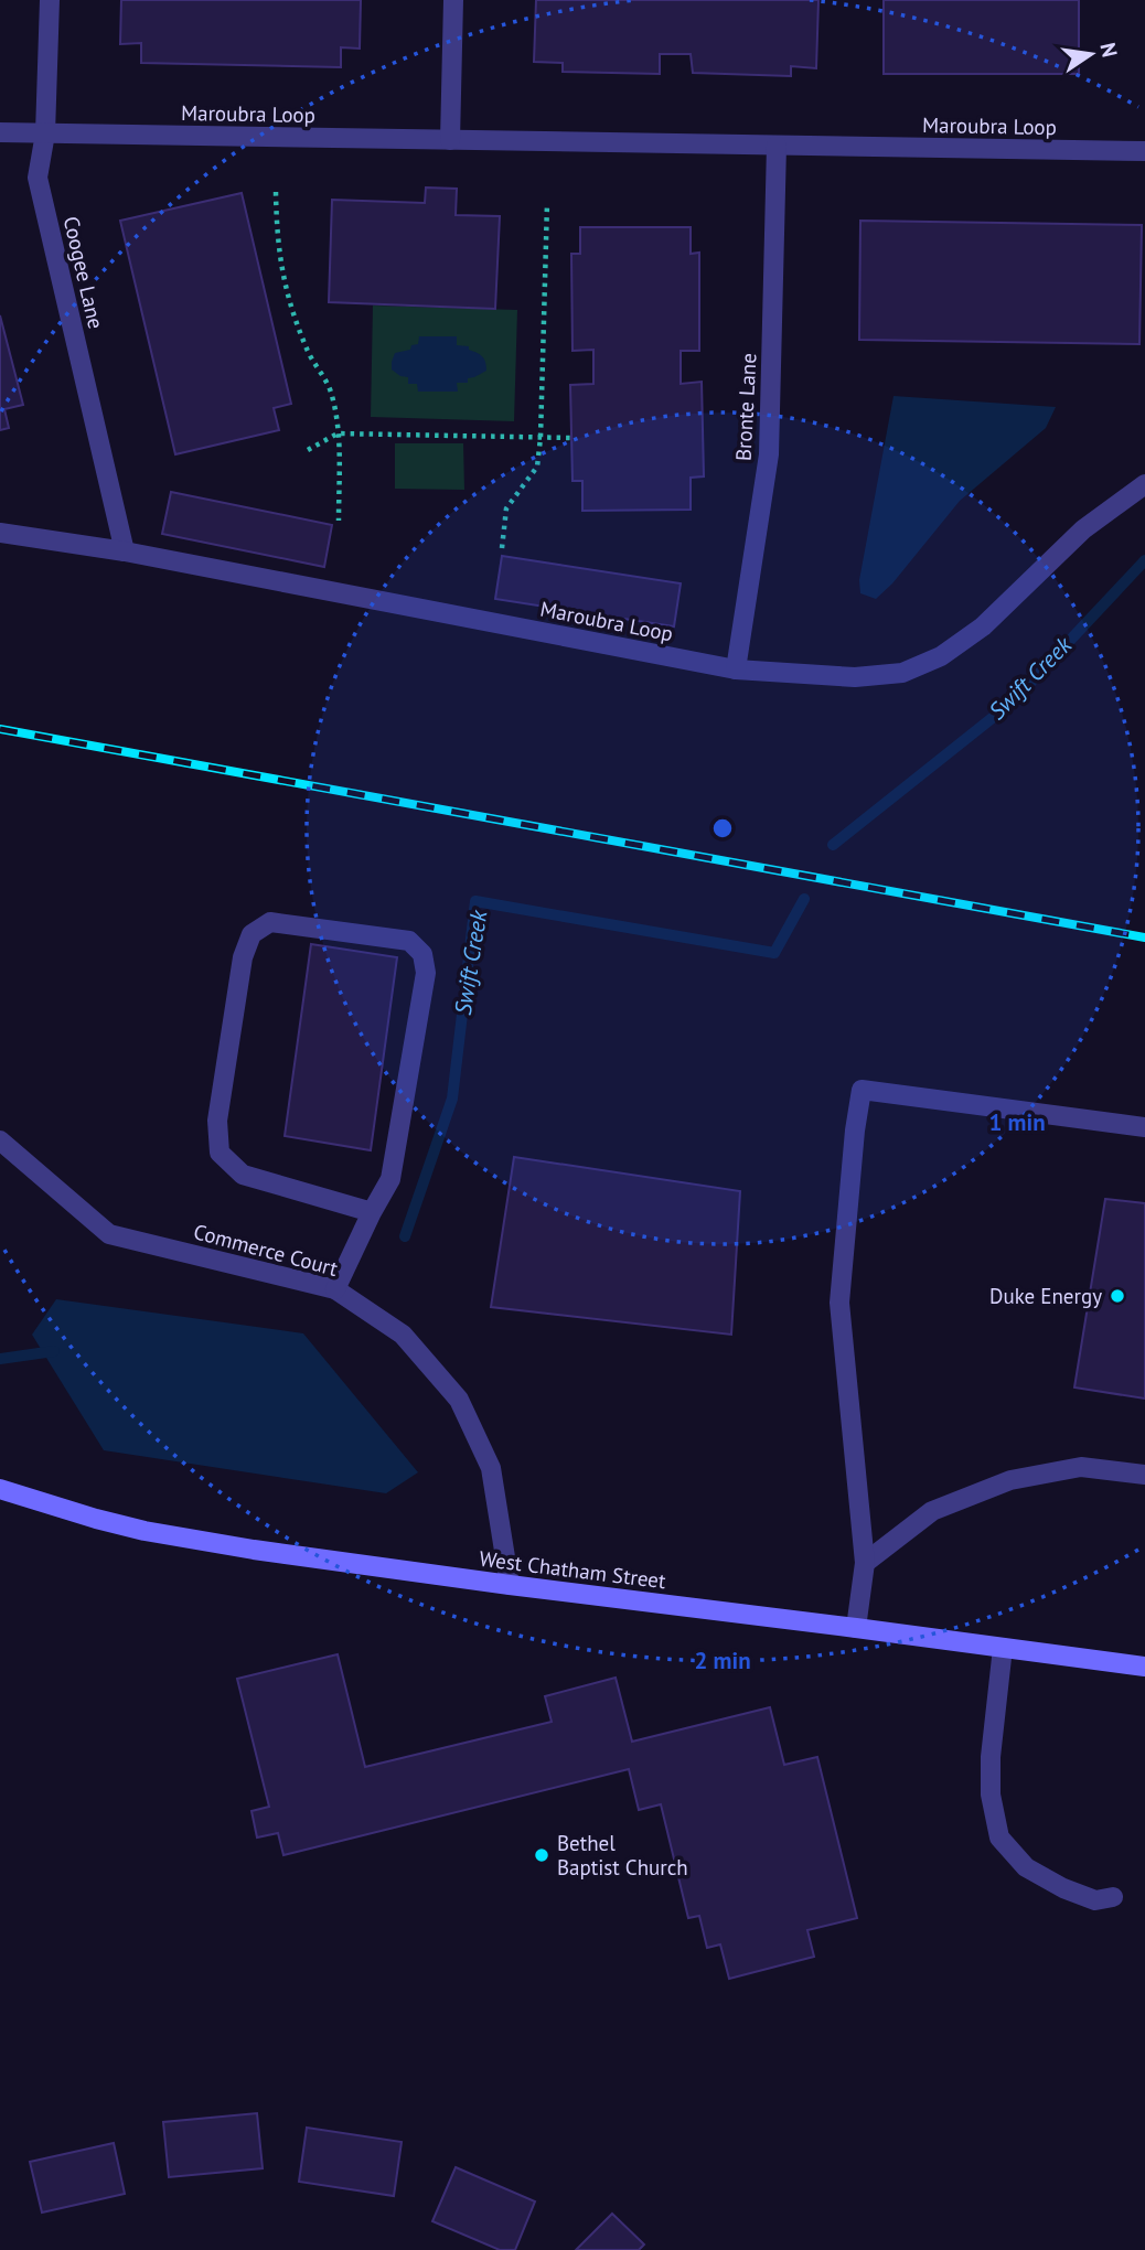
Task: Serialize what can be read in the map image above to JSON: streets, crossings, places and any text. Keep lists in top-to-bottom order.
{
  "streets": {
    "street": [
      "Maroubra Loop",
      "Coogee Lane",
      "Bronte Lane",
      "Commerce Court",
      "West Chatham Street"
    ]
  },
  "crossings": [
    ["Maroubra Loop", "Coogee Lane"],
    ["Maroubra Loop", "Bronte Lane"],
    ["Commerce Court", "West Chatham Street"]
  ],
  "water": ["Swift Creek"],
  "places": ["Duke Energy", "Bethel Baptist Church"],
  "north": "right",
  "rings": ["1 min", "2 min"]
}
